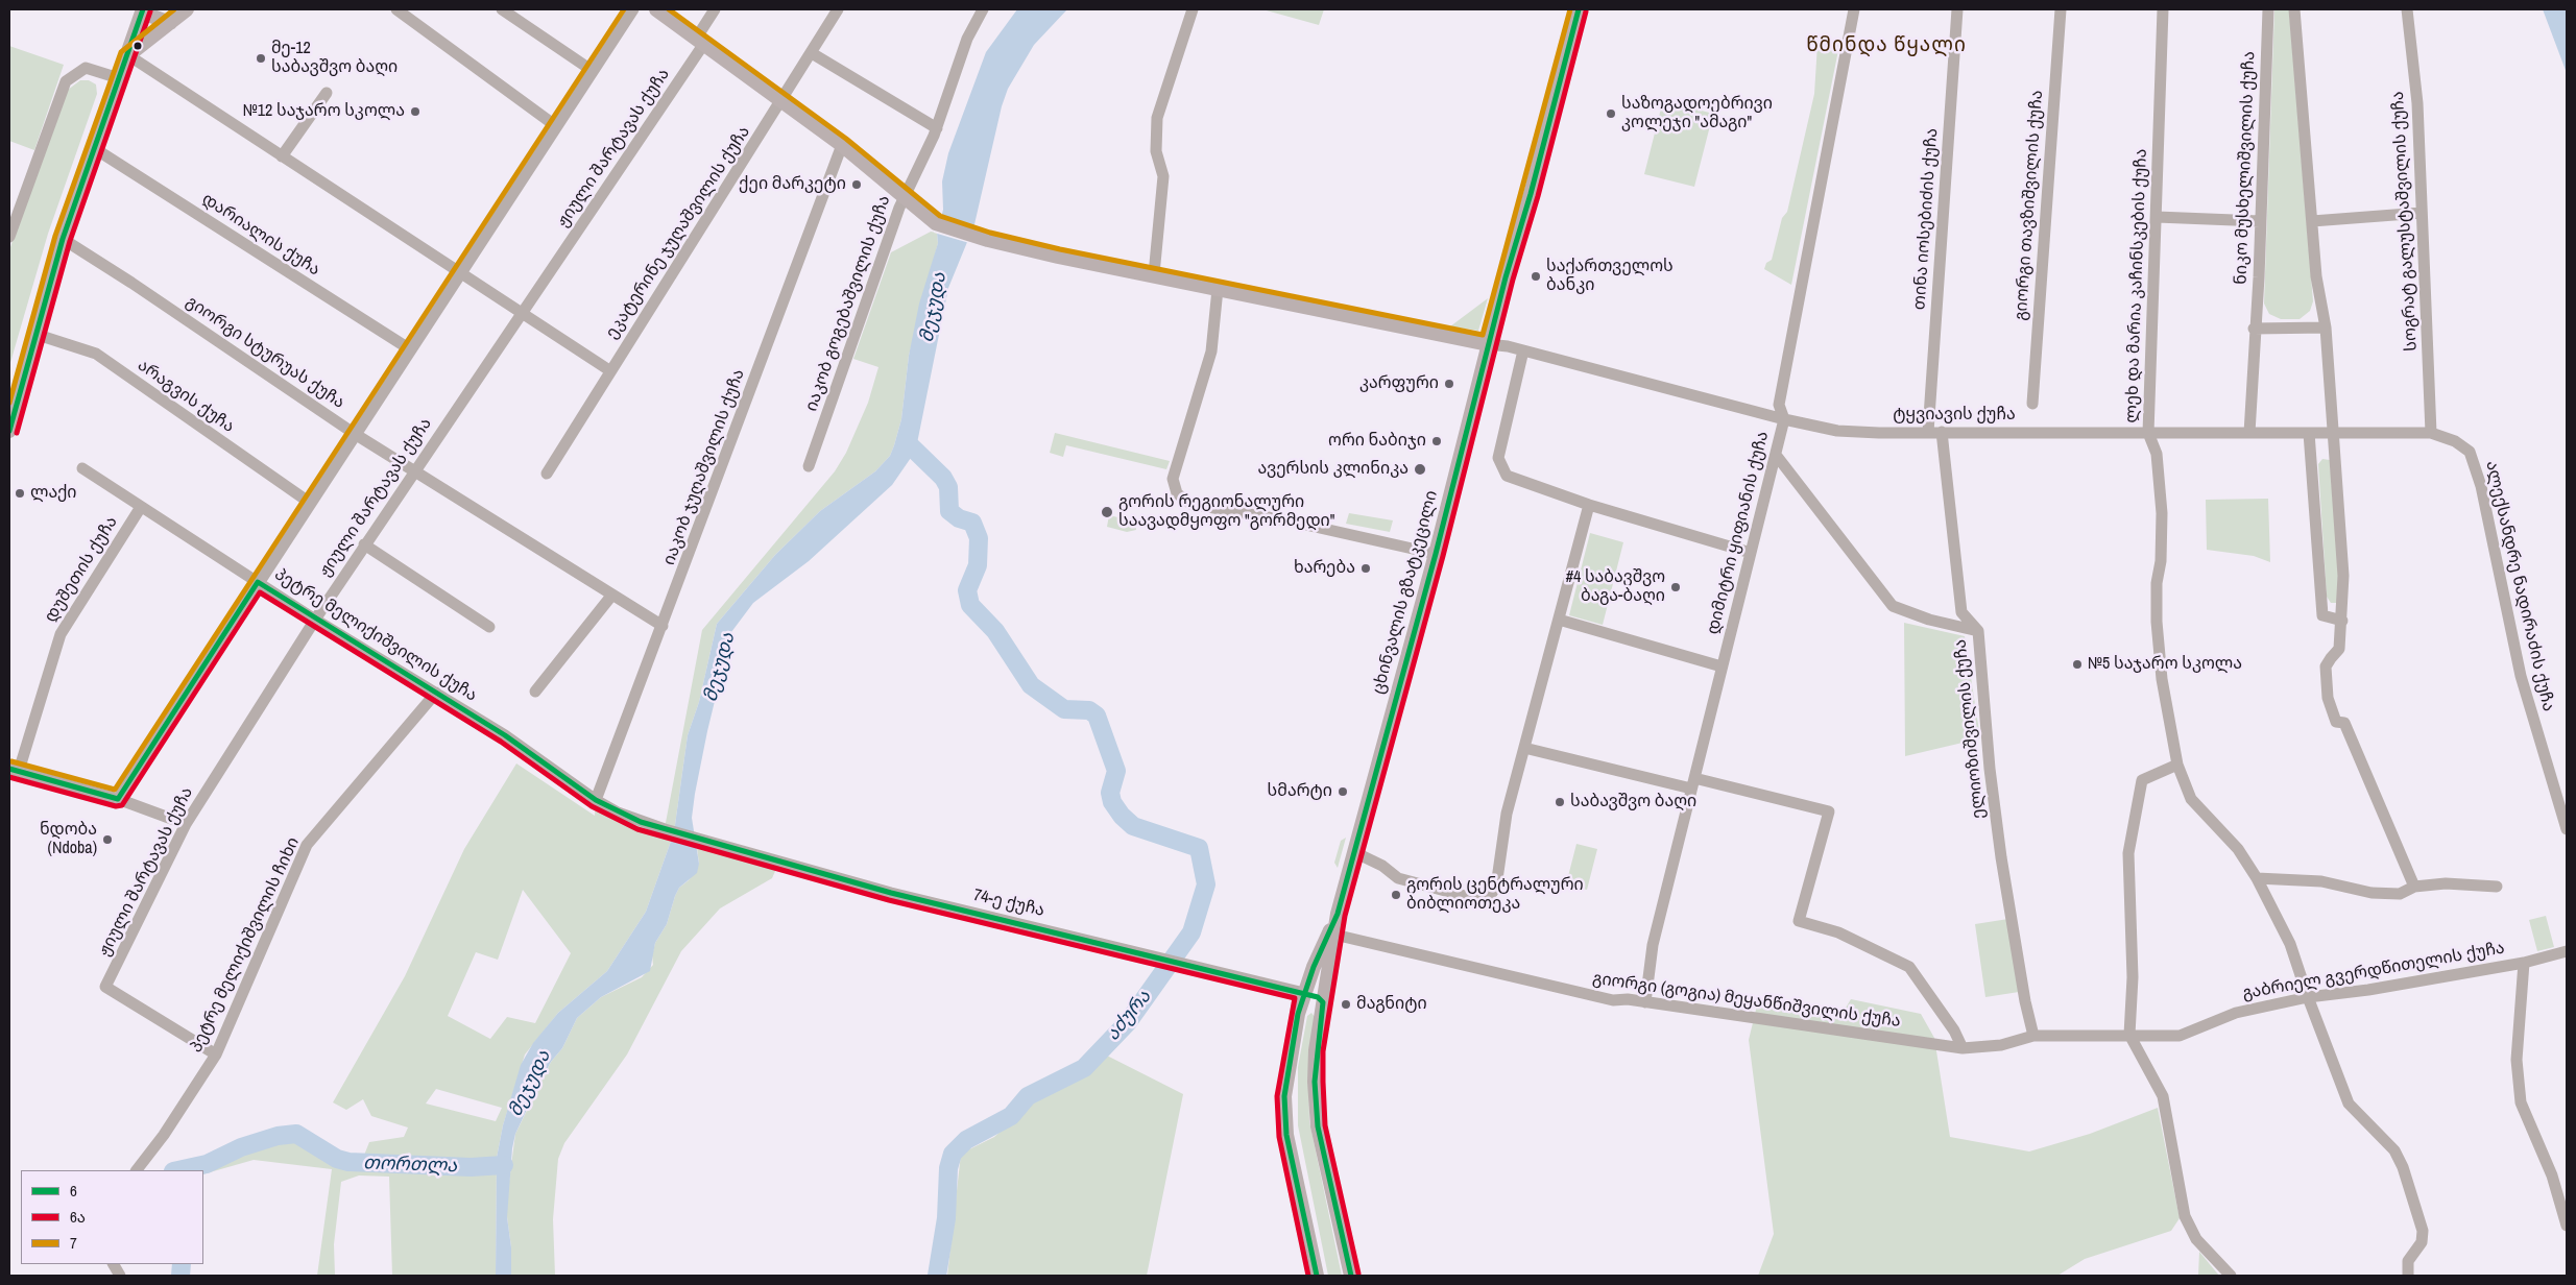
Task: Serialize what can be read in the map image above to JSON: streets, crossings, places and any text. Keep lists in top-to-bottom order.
{
  "streets": {
    "main road": ["ცხინვალის გზატკეცილი"],
    "street": [
      "ჟიული შარტავას ქუჩა",
      "ნიკო მუსხელიშვილის ქუჩა",
      "გიორგი თავზიშვილის ქუჩა",
      "თინა იოსებიძის ქუჩა",
      "სოგრატ გალუსტაშვილის ქუჩა",
      "ეკატერინე ჯუღაშვილის ქუჩა",
      "დარიალის ქუჩა",
      "ლეხ და მარია კაჩინსკების ქუჩა",
      "იაკობ გოგებაშვილის ქუჩა",
      "გიორგი სტურუას ქუჩა",
      "არაგვის ქუჩა",
      "ტყვიავის ქუჩა",
      "იაკობ ჯუღაშვილის ქუჩა",
      "დიმიტრი ყიფიანის ქუჩა",
      "დუშეთის ქუჩა",
      "ალექსანდრე ნადირაძის ქუჩა",
      "პეტრე მელიქიშვილის ქუჩა",
      "ელიოზიშვილის ქუჩა",
      "74-ე ქუჩა",
      "პეტრე მელიქიშვილის ჩიხი",
      "გაბრიელ გვერდწითელის ქუჩა",
      "გიორგი (გოგია) მეყანწიშვილის ქუჩა"
    ]
  },
  "crossings": [
    ["ჟიული შარტავას ქუჩა", "გიორგი სტურუას ქუჩა"],
    ["ჟიული შარტავას ქუჩა", "პეტრე მელიქიშვილის ქუჩა"],
    ["ჟიული შარტავას ქუჩა", "პეტრე მელიქიშვილის ჩიხი"],
    ["ნიკო მუსხელიშვილის ქუჩა", "ტყვიავის ქუჩა"],
    ["თინა იოსებიძის ქუჩა", "ტყვიავის ქუჩა"],
    ["სოგრატ გალუსტაშვილის ქუჩა", "ტყვიავის ქუჩა"],
    ["სოგრატ გალუსტაშვილის ქუჩა", "ალექსანდრე ნადირაძის ქუჩა"],
    ["ლეხ და მარია კაჩინსკების ქუჩა", "ტყვიავის ქუჩა"],
    ["ლეხ და მარია კაჩინსკების ქუჩა", "გაბრიელ გვერდწითელის ქუჩა"],
    ["გიორგი სტურუას ქუჩა", "იაკობ ჯუღაშვილის ქუჩა"],
    ["ტყვიავის ქუჩა", "დიმიტრი ყიფიანის ქუჩა"],
    ["ტყვიავის ქუჩა", "ალექსანდრე ნადირაძის ქუჩა"],
    ["ტყვიავის ქუჩა", "ცხინვალის გზატკეცილი"],
    ["იაკობ ჯუღაშვილის ქუჩა", "პეტრე მელიქიშვილის ქუჩა"],
    ["იაკობ ჯუღაშვილის ქუჩა", "74-ე ქუჩა"],
    ["დიმიტრი ყიფიანის ქუჩა", "ელიოზიშვილის ქუჩა"],
    ["დიმიტრი ყიფიანის ქუჩა", "გიორგი (გოგია) მეყანწიშვილის ქუჩა"],
    ["დუშეთის ქუჩა", "პეტრე მელიქიშვილის ქუჩა"],
    ["ცხინვალის გზატკეცილი", "74-ე ქუჩა"],
    ["ცხინვალის გზატკეცილი", "გიორგი (გოგია) მეყანწიშვილის ქუჩა"],
    ["პეტრე მელიქიშვილის ქუჩა", "74-ე ქუჩა"],
    ["პეტრე მელიქიშვილის ქუჩა", "პეტრე მელიქიშვილის ჩიხი"],
    ["ელიოზიშვილის ქუჩა", "გაბრიელ გვერდწითელის ქუჩა"],
    ["ელიოზიშვილის ქუჩა", "გიორგი (გოგია) მეყანწიშვილის ქუჩა"],
    ["გაბრიელ გვერდწითელის ქუჩა", "გიორგი (გოგია) მეყანწიშვილის ქუჩა"]
  ],
  "districts": ["წმინდა წყალი"],
  "water": ["მეჯუდა", "აძურა", "თორთლა"],
  "places": [
    "მე-12 საბავშვო ბაღი",
    "№12 საჯარო სკოლა",
    "საზოგადოებრივი კოლეჯი \"ამაგი\"",
    "ქეი მარკეტი",
    "საქართველოს ბანკი",
    "კარფური",
    "ორი ნაბიჯი",
    "ავერსის კლინიკა",
    "ლაქი",
    "გორის რეგიონალური საავადმყოფო \"გორმედი\"",
    "ხარება",
    "#4 საბავშვო ბაგა-ბაღი",
    "№5 საჯარო სკოლა",
    "სმარტი",
    "საბავშვო ბაღი",
    "ნდობა (Ndoba)",
    "გორის ცენტრალური ბიბლიოთეკა",
    "მაგნიტი"
  ],
  "lines": ["transit line 6", "transit line 7", "transit line 6ა"],
  "legend": ["6", "6ა", "7"]
}
